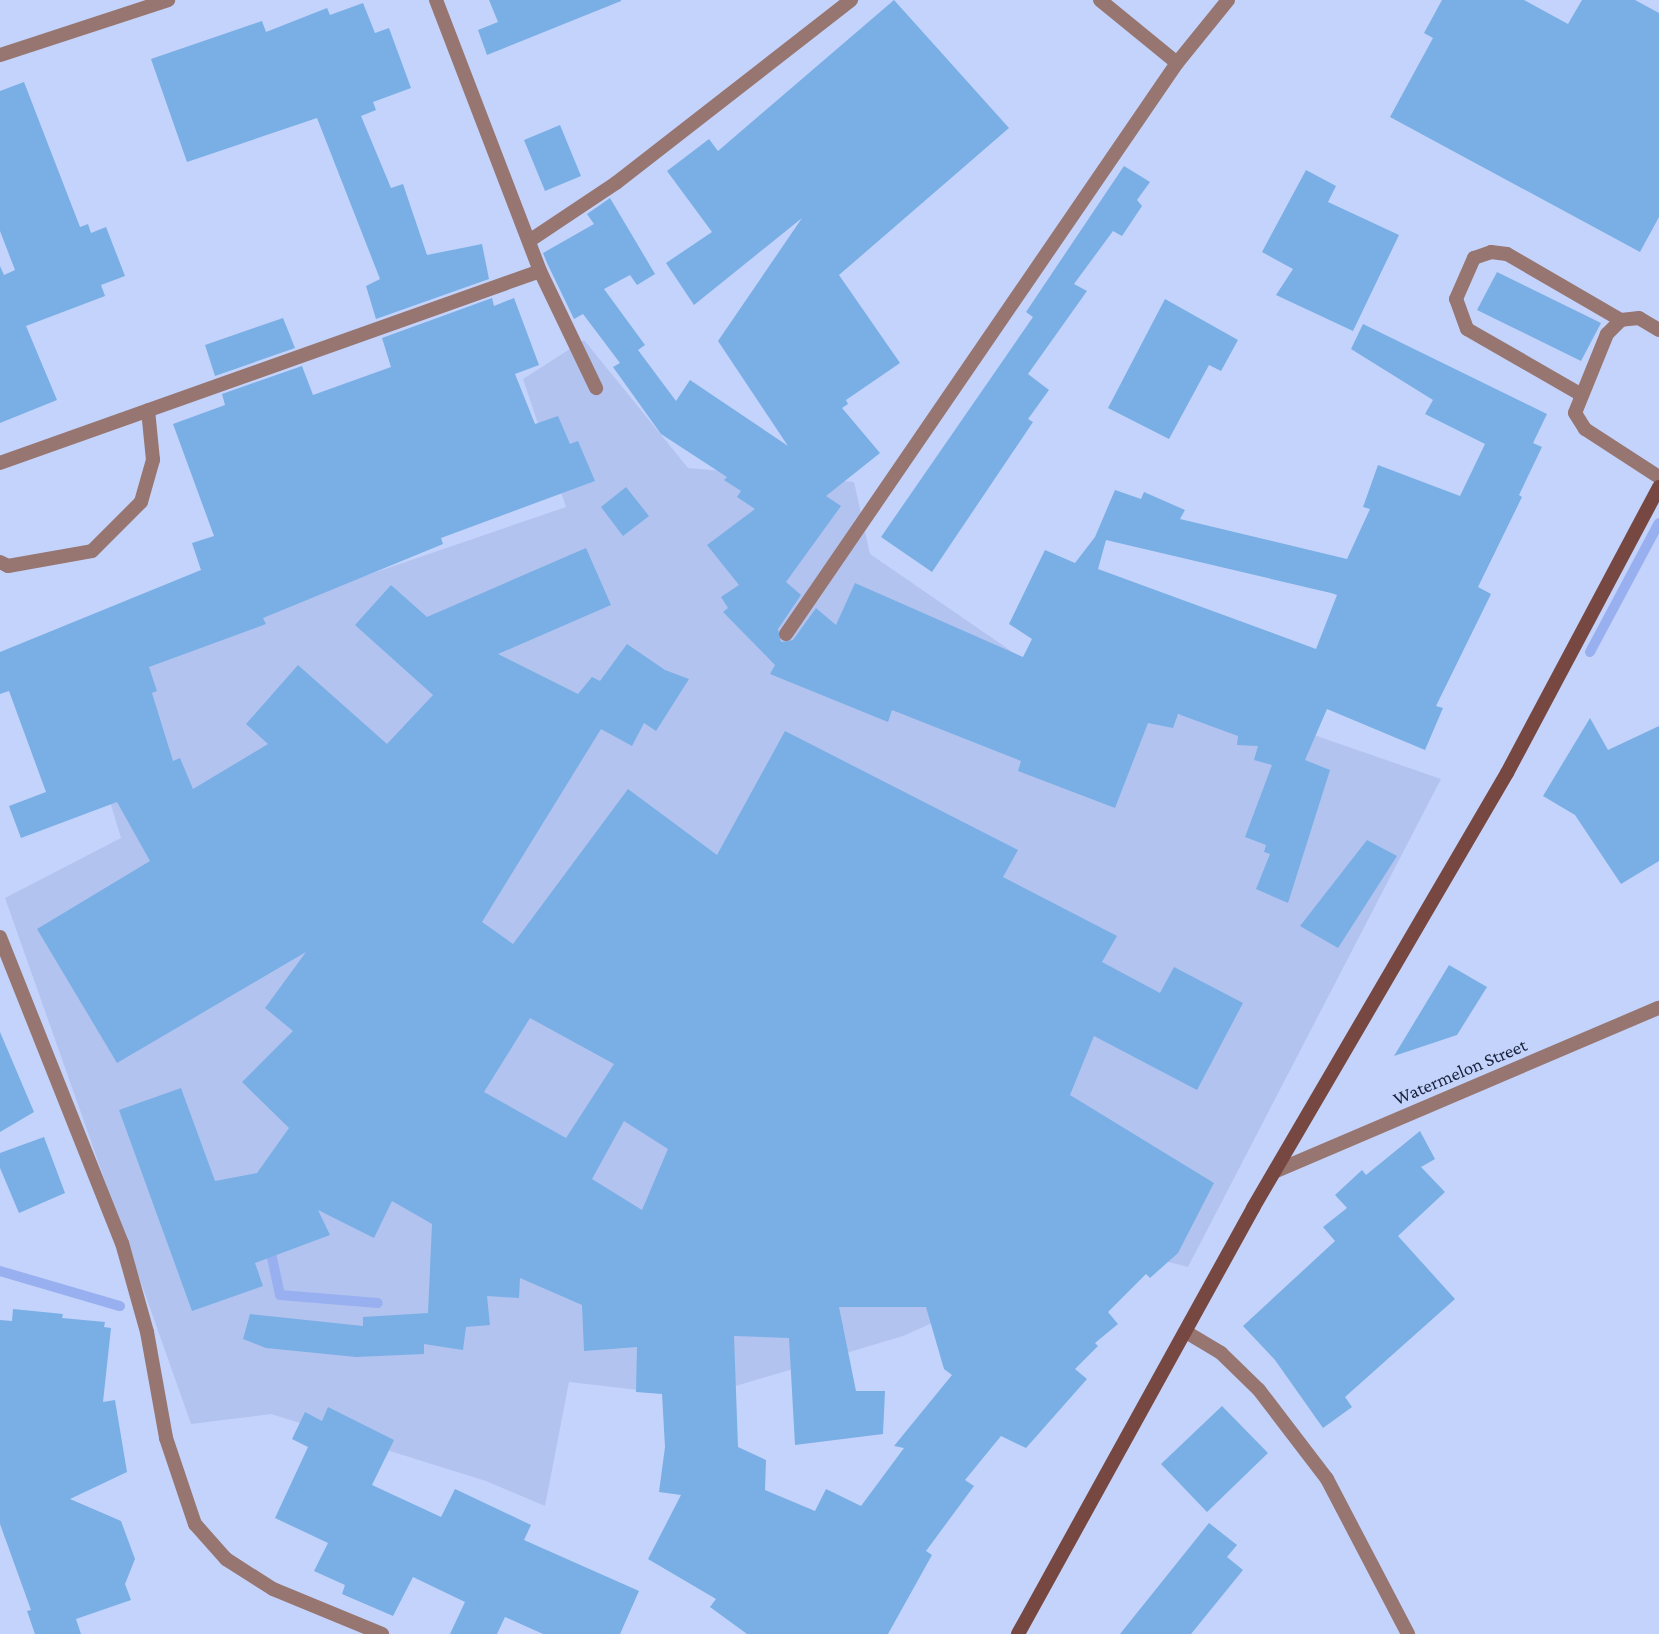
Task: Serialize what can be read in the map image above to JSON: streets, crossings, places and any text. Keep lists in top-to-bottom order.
{
  "streets": {
    "street": ["Watermelon Street"]
  }
}
